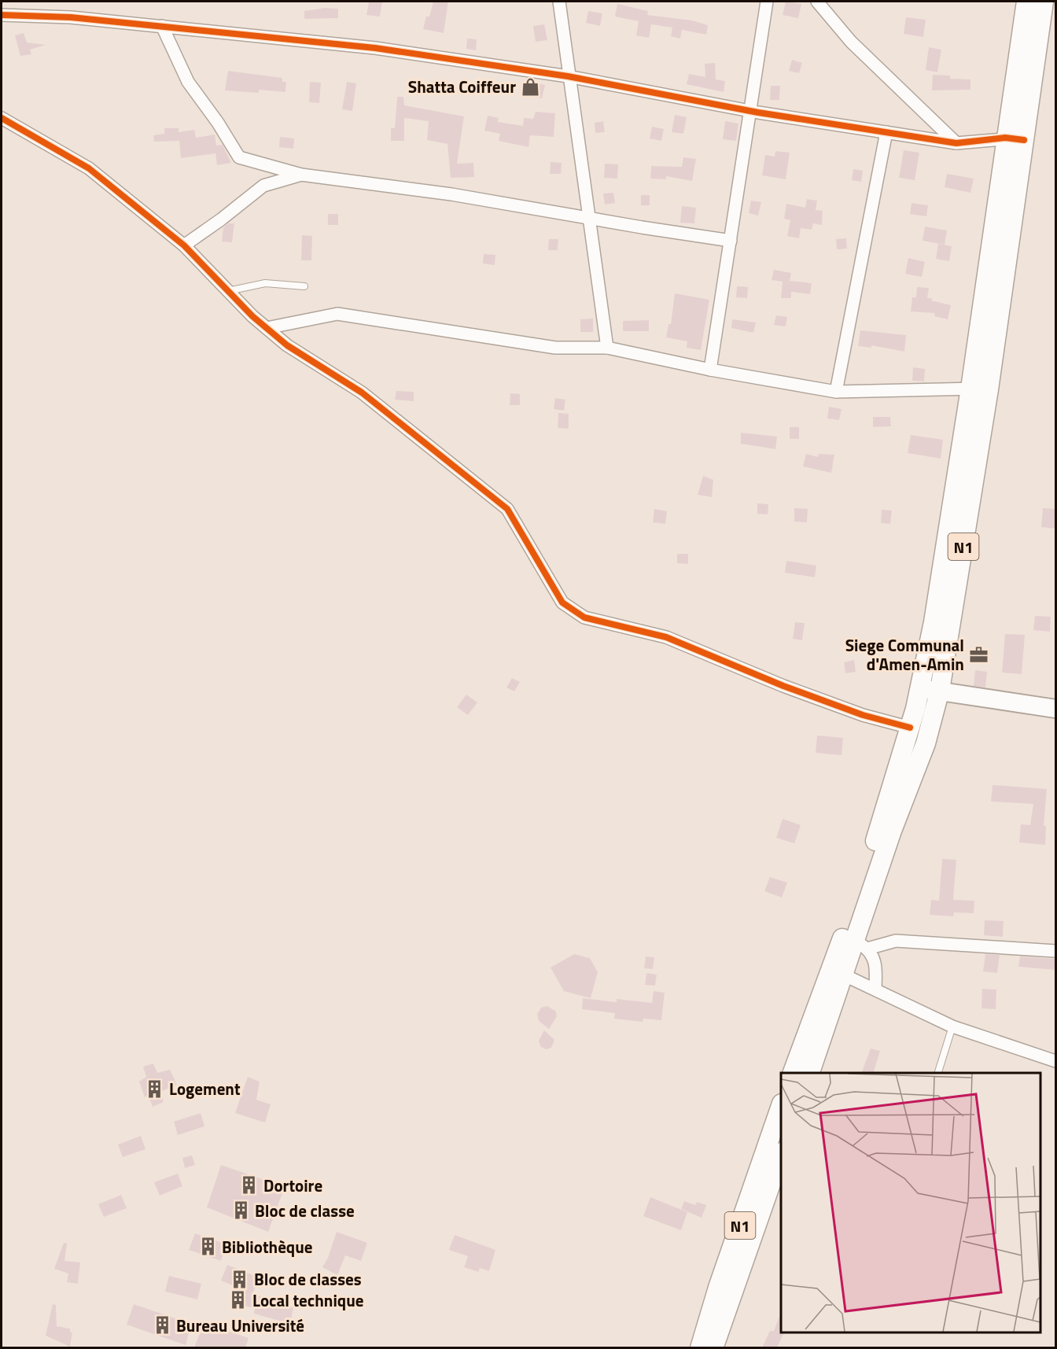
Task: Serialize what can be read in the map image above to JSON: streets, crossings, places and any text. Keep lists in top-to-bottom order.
{
  "streets": {
    "main road": ["N1"]
  },
  "places": {
    "shop": ["Shatta Coiffeur"],
    "office": ["Siege Communal d'Amen-Amin"],
    "building": [
      "Logement",
      "Dortoire",
      "Bloc de classe",
      "Bibliothèque",
      "Bloc de classes",
      "Local technique",
      "Bureau Université"
    ]
  }
}
